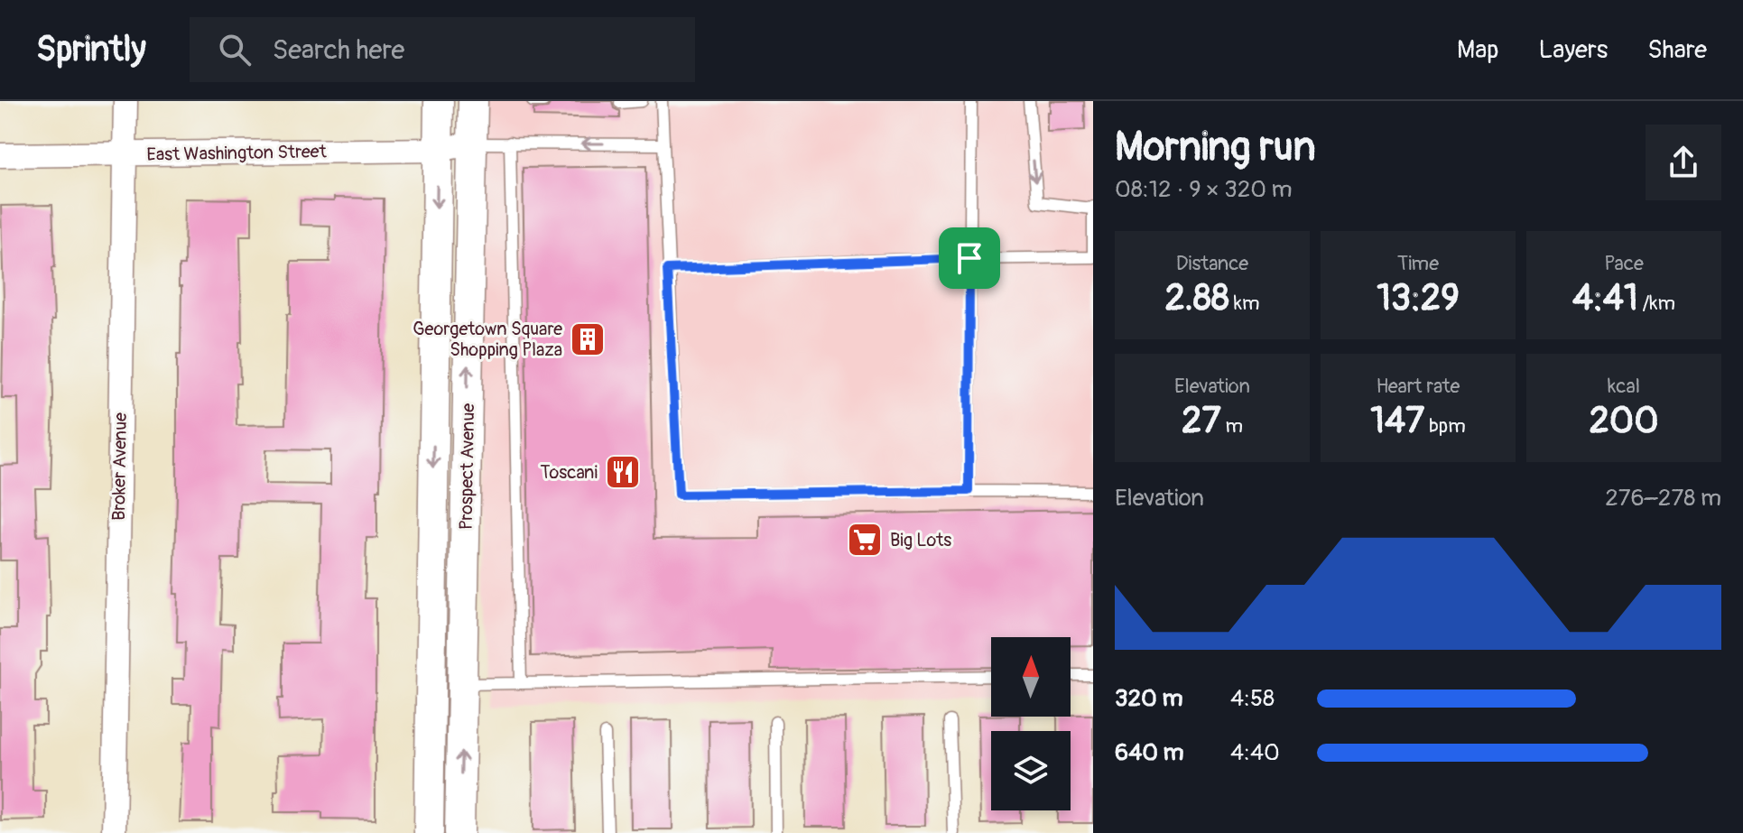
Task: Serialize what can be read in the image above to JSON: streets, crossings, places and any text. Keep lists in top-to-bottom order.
{
  "streets": {
    "street": ["East Washington Street", "Broker Avenue", "Prospect Avenue"]
  },
  "crossings": [
    ["East Washington Street", "Broker Avenue"],
    ["East Washington Street", "Prospect Avenue"]
  ],
  "places": {
    "building": ["Georgetown Square Shopping Plaza"],
    "restaurant": ["Toscani"],
    "supermarket": ["Big Lots"]
  },
  "north": "top",
  "page": {
    "header": "Sprintly",
    "search": "Search here",
    "nav": ["Map", "Layers", "Share"],
    "heading": ["Morning run", "08:12 · 9 × 320 m"],
    "stats": [
      ["Distance", "2.88 km"],
      ["Time", "13:29"],
      ["Pace", "4:41 /km"],
      ["Elevation", "27 m"],
      ["Heart rate", "147 bpm"],
      ["kcal", "200"]
    ],
    "chart": ["Elevation", "276–278 m"],
    "list": [
      {
        "name": "320 m",
        "note": "4:58"
      },
      {
        "name": "640 m",
        "note": "4:40"
      }
    ]
  }
}
